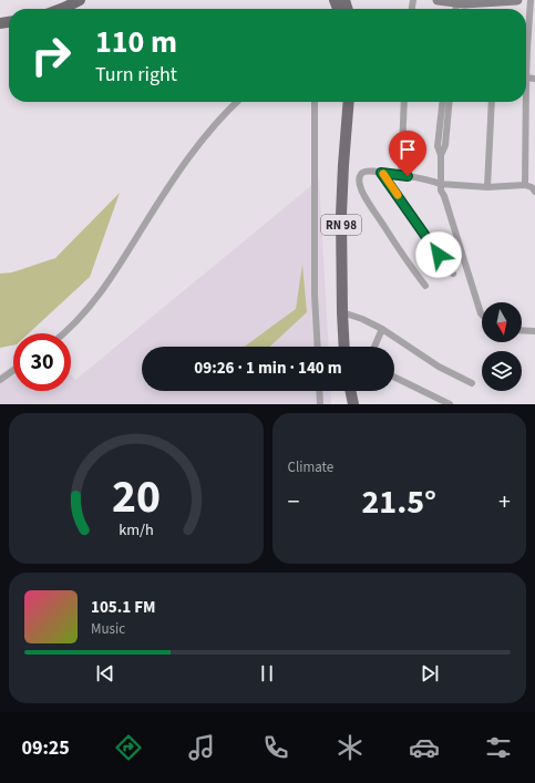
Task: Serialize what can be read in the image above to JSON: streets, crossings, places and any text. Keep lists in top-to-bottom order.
{
  "streets": {
    "main road": ["RN 98"]
  },
  "north": "bottom",
  "page": {
    "turn": ["110 m", "Turn right"],
    "limit": "30",
    "trip": "09:26 · 1 min · 140 m",
    "tile": "Climate",
    "heat": ["−", "21.5°", "+"],
    "song": ["105.1 FM", "Music"],
    "tabs": "09:25",
    "gauge": ["20", "km/h"]
  }
}
